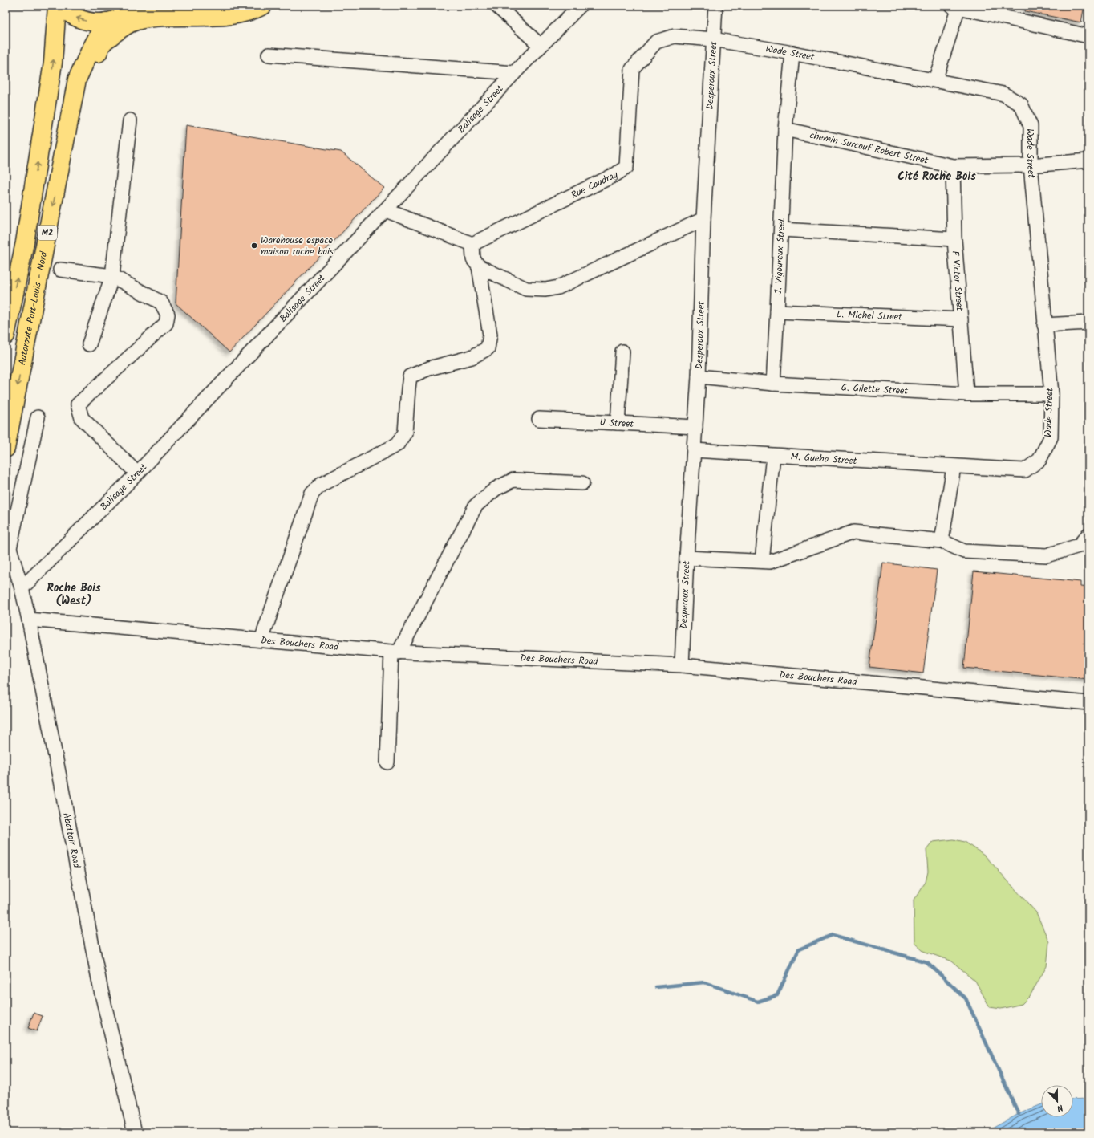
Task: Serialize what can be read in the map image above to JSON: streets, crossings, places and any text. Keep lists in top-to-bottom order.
{
  "streets": {
    "main road": ["M2", "Autoroute Port-Louis - Nord"],
    "street": [
      "Wade Street",
      "Desperoux Street",
      "Balisage Street",
      "chemin Surcouf Robert Street",
      "Rue Caudray",
      "J. Vigoureux Street",
      "F Victor Street",
      "L. Michel Street",
      "G. Gilette Street",
      "U Street",
      "M. Gueho Street",
      "Des Bouchers Road",
      "Abattoir Road"
    ]
  },
  "crossings": [
    ["Wade Street", "Desperoux Street"],
    ["Wade Street", "chemin Surcouf Robert Street"],
    ["Wade Street", "Rue Caudray"],
    ["Wade Street", "J. Vigoureux Street"],
    ["Wade Street", "G. Gilette Street"],
    ["Wade Street", "M. Gueho Street"],
    ["Desperoux Street", "Rue Caudray"],
    ["Desperoux Street", "G. Gilette Street"],
    ["Desperoux Street", "U Street"],
    ["Desperoux Street", "M. Gueho Street"],
    ["Desperoux Street", "Des Bouchers Road"],
    ["Balisage Street", "Abattoir Road"],
    ["chemin Surcouf Robert Street", "J. Vigoureux Street"],
    ["chemin Surcouf Robert Street", "F Victor Street"],
    ["J. Vigoureux Street", "L. Michel Street"],
    ["J. Vigoureux Street", "G. Gilette Street"],
    ["F Victor Street", "L. Michel Street"],
    ["F Victor Street", "G. Gilette Street"],
    ["Des Bouchers Road", "Abattoir Road"]
  ],
  "districts": ["Cité Roche Bois", "Roche Bois (West)"],
  "places": ["Warehouse espace maison roche bois"],
  "north": "bottom"
}
